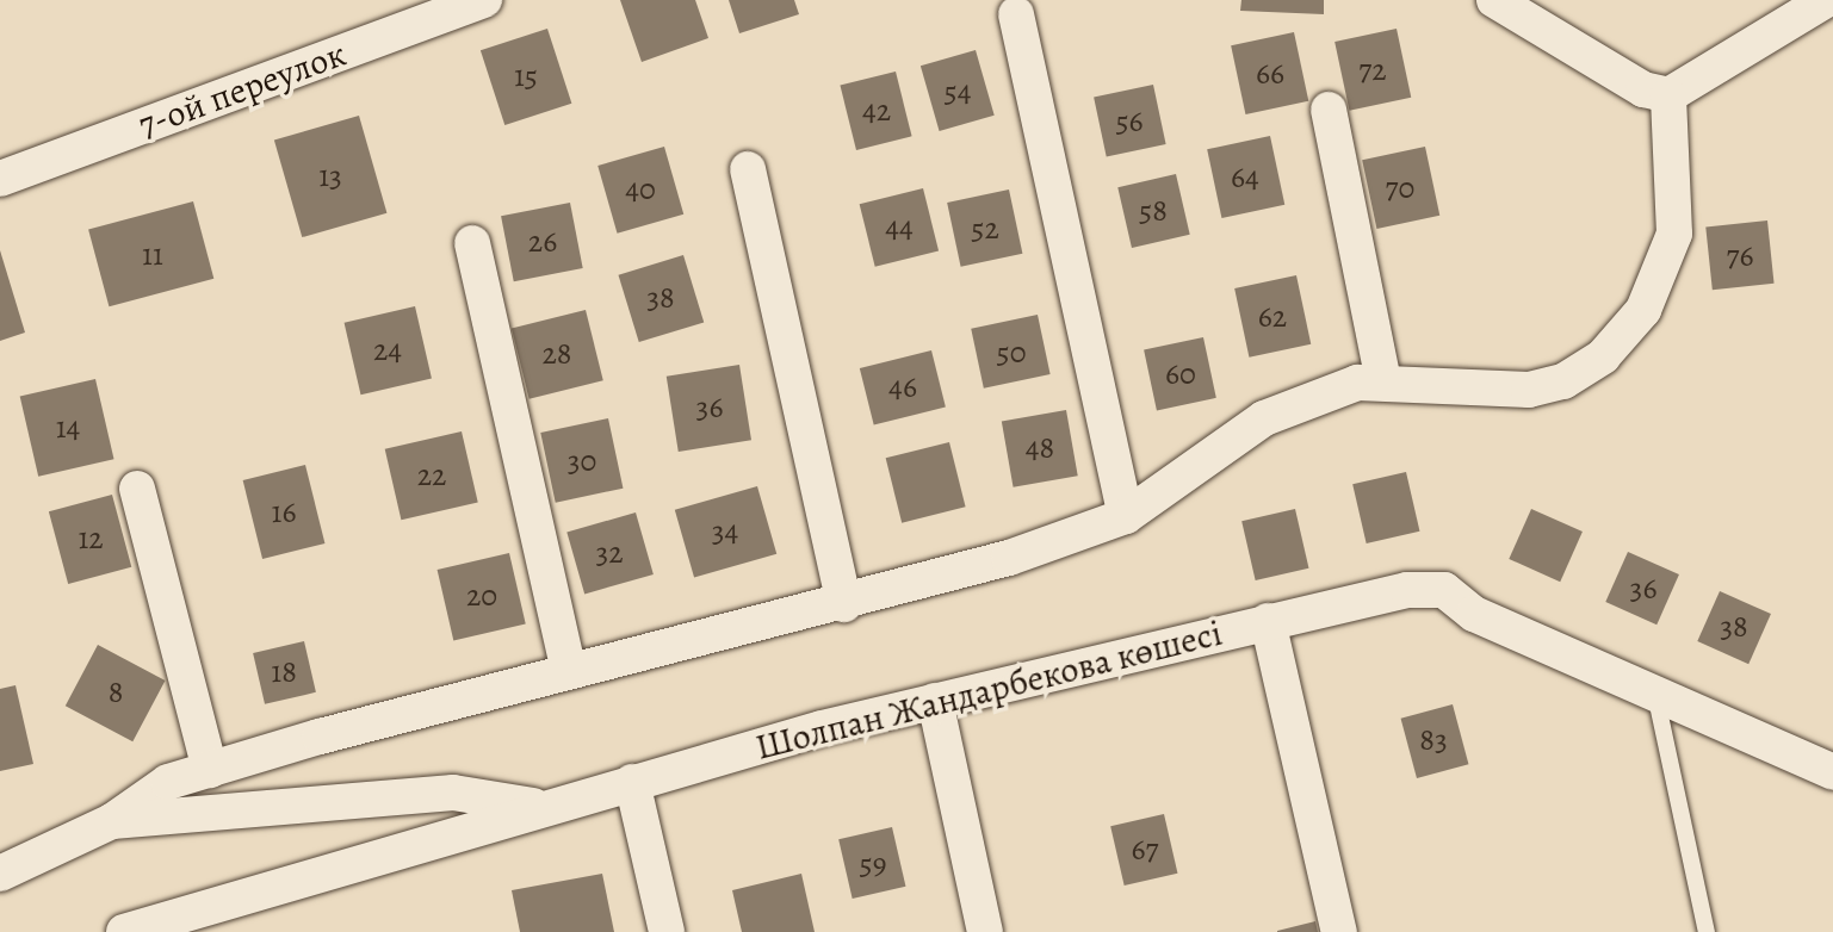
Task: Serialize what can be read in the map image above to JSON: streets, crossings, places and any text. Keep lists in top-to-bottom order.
{
  "streets": {
    "street": ["7-ой переулок", "Шолпан Жандарбекова көшесі"]
  },
  "house_numbers": [
    "72",
    "66",
    "15",
    "54",
    "42",
    "56",
    "13",
    "64",
    "70",
    "40",
    "58",
    "44",
    "52",
    "26",
    "11",
    "76",
    "38",
    "62",
    "24",
    "50",
    "28",
    "60",
    "46",
    "36",
    "14",
    "48",
    "30",
    "22",
    "16",
    "34",
    "12",
    "32",
    "36",
    "20",
    "38",
    "18",
    "8",
    "83",
    "67",
    "59"
  ]
}
